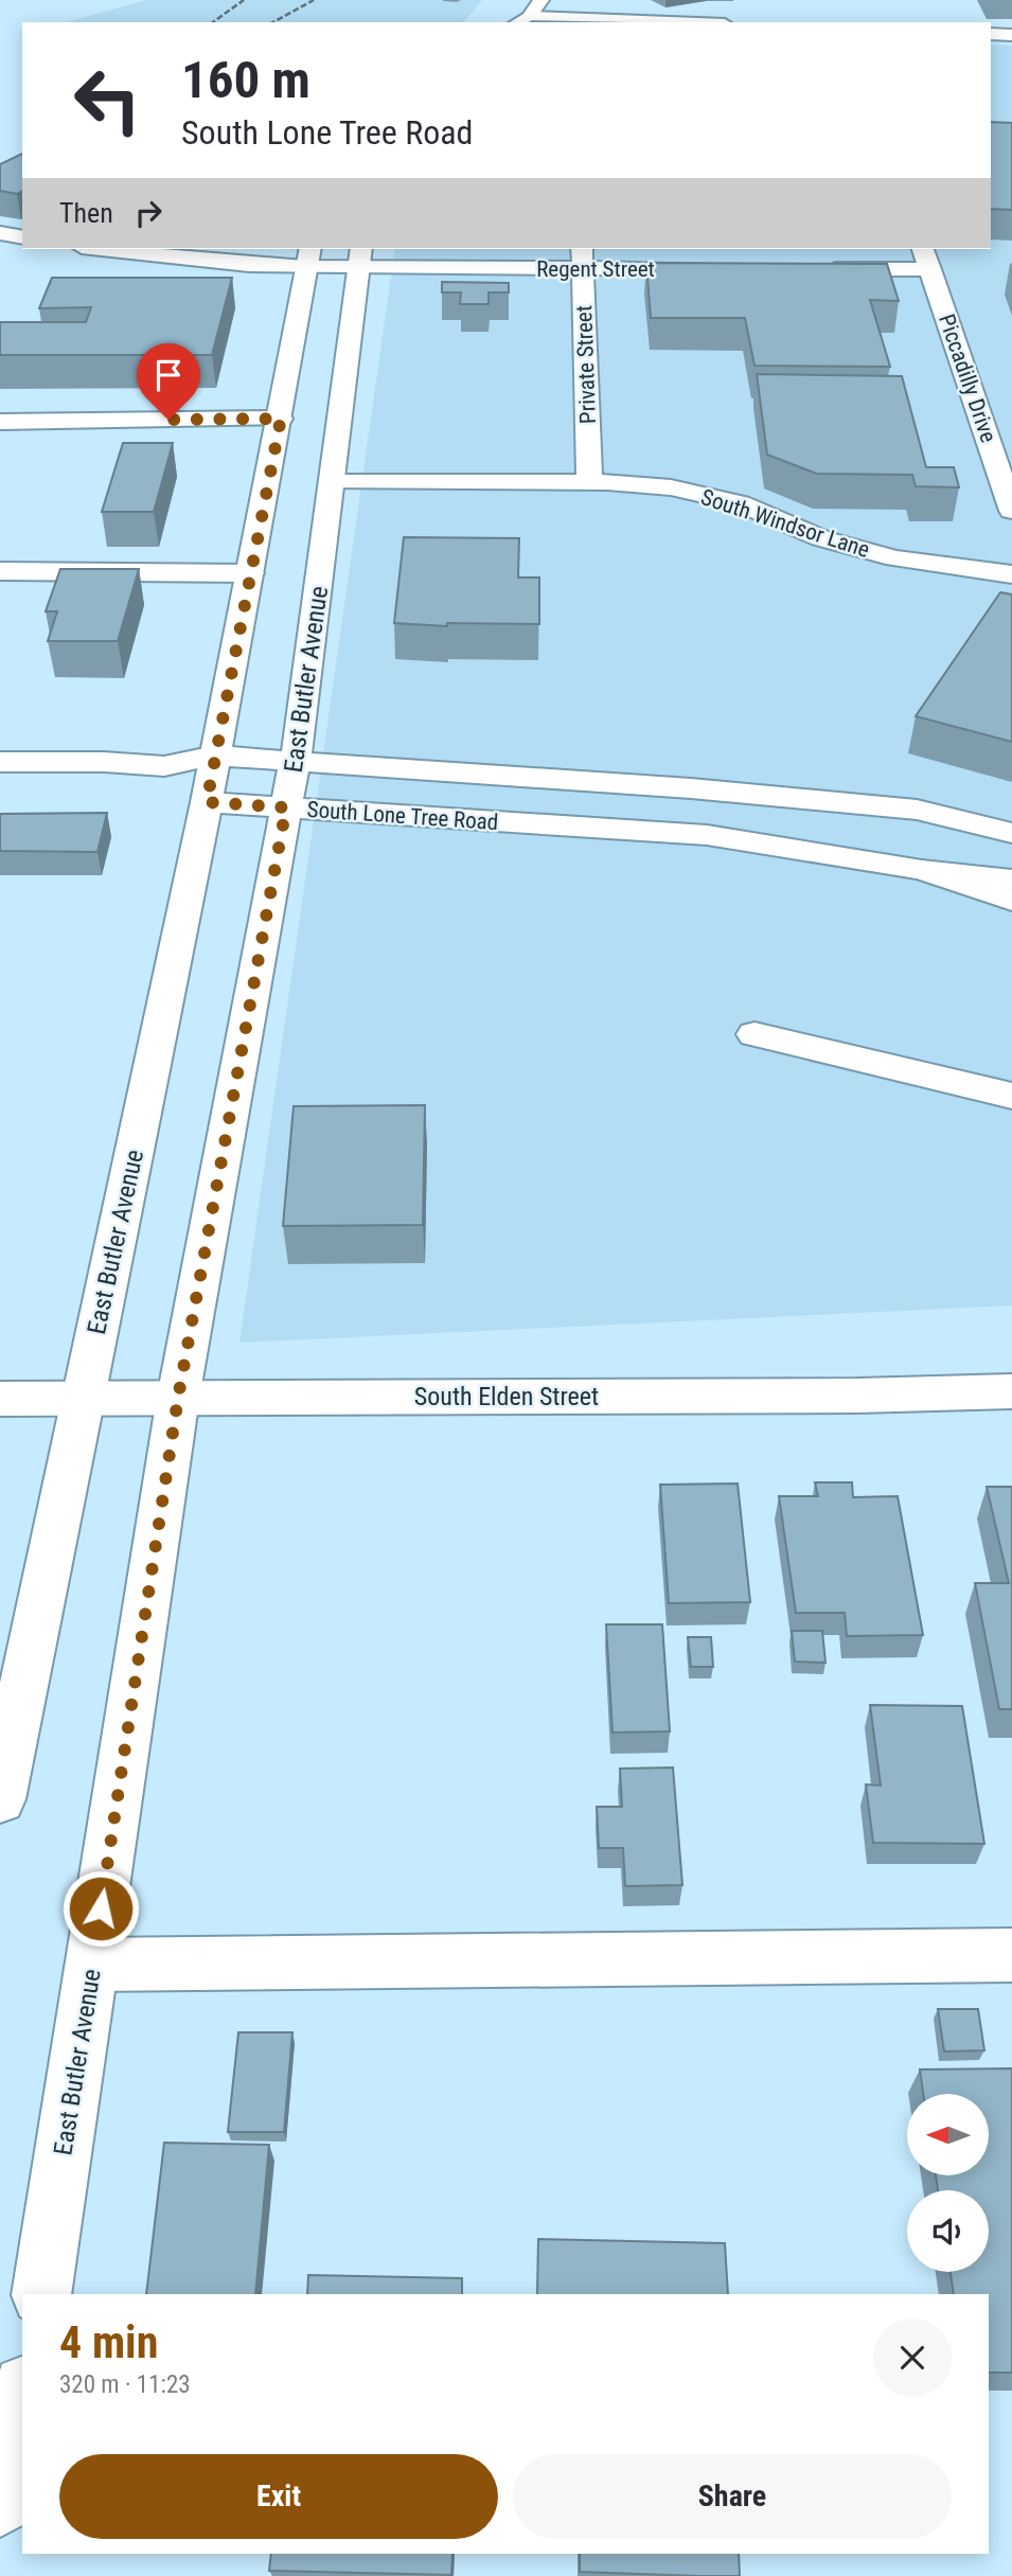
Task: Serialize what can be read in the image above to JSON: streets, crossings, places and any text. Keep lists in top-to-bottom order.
{
  "streets": {
    "main road": [
      "Regent Street",
      "Private Street",
      "Piccadilly Drive",
      "South Windsor Lane",
      "East Butler Avenue",
      "South Lone Tree Road",
      "South Elden Street"
    ]
  },
  "crossings": [
    ["Regent Street", "Private Street"],
    ["Regent Street", "East Butler Avenue"],
    ["Private Street", "South Windsor Lane"],
    ["South Windsor Lane", "East Butler Avenue"],
    ["East Butler Avenue", "South Lone Tree Road"],
    ["East Butler Avenue", "South Elden Street"]
  ],
  "north": "left",
  "page": {
    "turn": ["160 m", "South Lone Tree Road"],
    "then": "Then",
    "heading": ["4 min", "320 m · 11:23"],
    "buttons": ["Exit", "Share"]
  }
}
